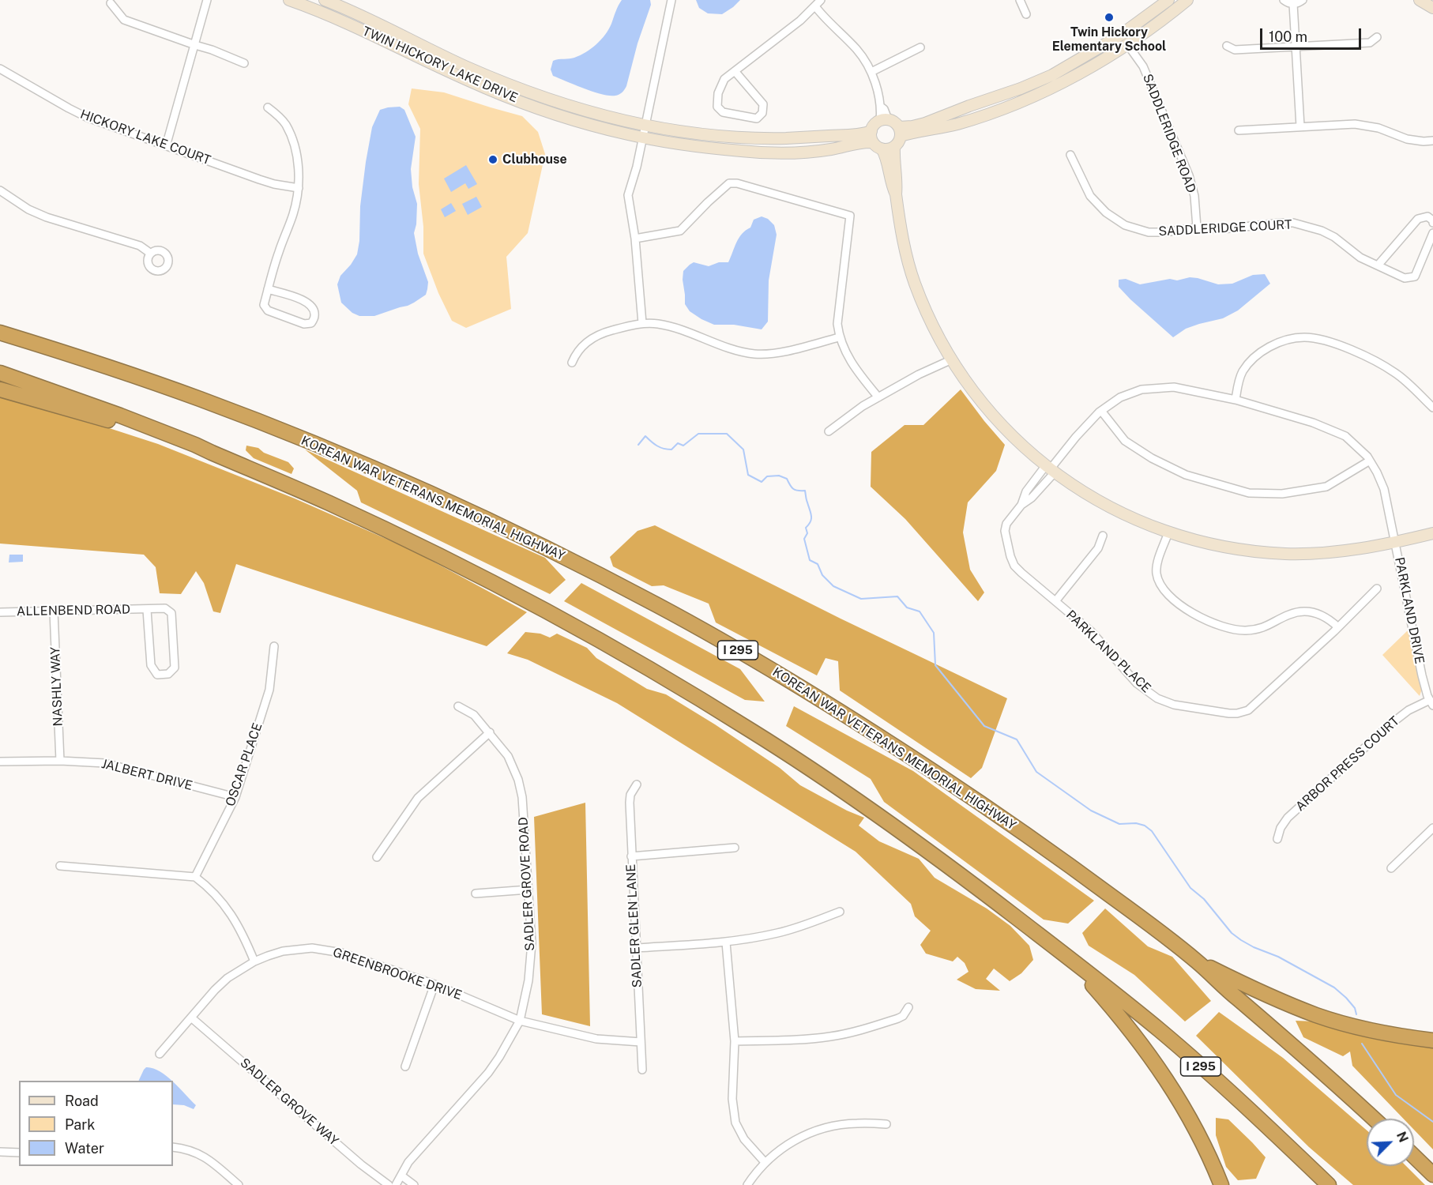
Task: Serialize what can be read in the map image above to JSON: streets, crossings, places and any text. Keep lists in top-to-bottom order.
{
  "streets": {
    "highway": ["KOREAN WAR VETERANS MEMORIAL HIGHWAY", "I 295"],
    "street": [
      "TWIN HICKORY LAKE DRIVE",
      "SADDLERIDGE ROAD",
      "HICKORY LAKE COURT",
      "SADDLERIDGE COURT",
      "ALLENBEND ROAD",
      "PARKLAND DRIVE",
      "PARKLAND PLACE",
      "NASHLY WAY",
      "ARBOR PRESS COURT",
      "OSCAR PLACE",
      "JALBERT DRIVE",
      "SADLER GROVE ROAD",
      "SADLER GLEN LANE",
      "GREENBROOKE DRIVE",
      "SADLER GROVE WAY"
    ]
  },
  "crossings": [
    ["SADDLERIDGE ROAD", "SADDLERIDGE COURT"],
    ["ALLENBEND ROAD", "NASHLY WAY"],
    ["PARKLAND DRIVE", "PARKLAND PLACE"],
    ["PARKLAND DRIVE", "ARBOR PRESS COURT"],
    ["NASHLY WAY", "JALBERT DRIVE"],
    ["OSCAR PLACE", "JALBERT DRIVE"],
    ["SADLER GROVE ROAD", "GREENBROOKE DRIVE"],
    ["SADLER GLEN LANE", "GREENBROOKE DRIVE"],
    ["GREENBROOKE DRIVE", "SADLER GROVE WAY"]
  ],
  "places": ["Twin Hickory Elementary School", "Clubhouse"],
  "legend": ["Road", "Park", "Water"],
  "scale_bar": "100 m",
  "north": "top right"
}
